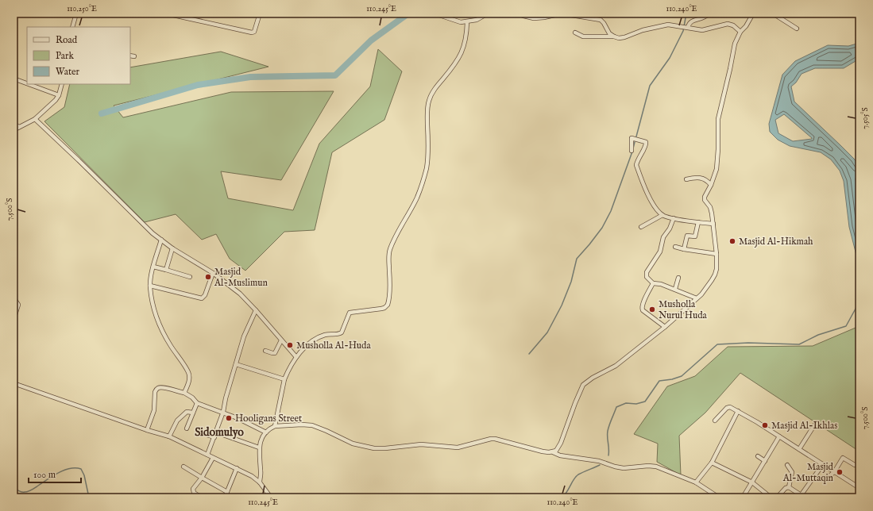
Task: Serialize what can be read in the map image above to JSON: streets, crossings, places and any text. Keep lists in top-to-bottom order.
{
  "districts": ["Sidomulyo"],
  "places": [
    "Masjid Al-Hikmah",
    "Masjid Al-Muslimun",
    "Musholla Nurul Huda",
    "Musholla Al-Huda",
    "Hooligans Street",
    "Masjid Al-Ikhlas",
    "Masjid Al-Muttaqin"
  ],
  "legend": ["Road", "Park", "Water"],
  "scale_bar": "100 m",
  "coordinates": [
    "110.250°E",
    "110.245°E",
    "110.240°E",
    "7.505°S",
    "7.500°S"
  ]
}
